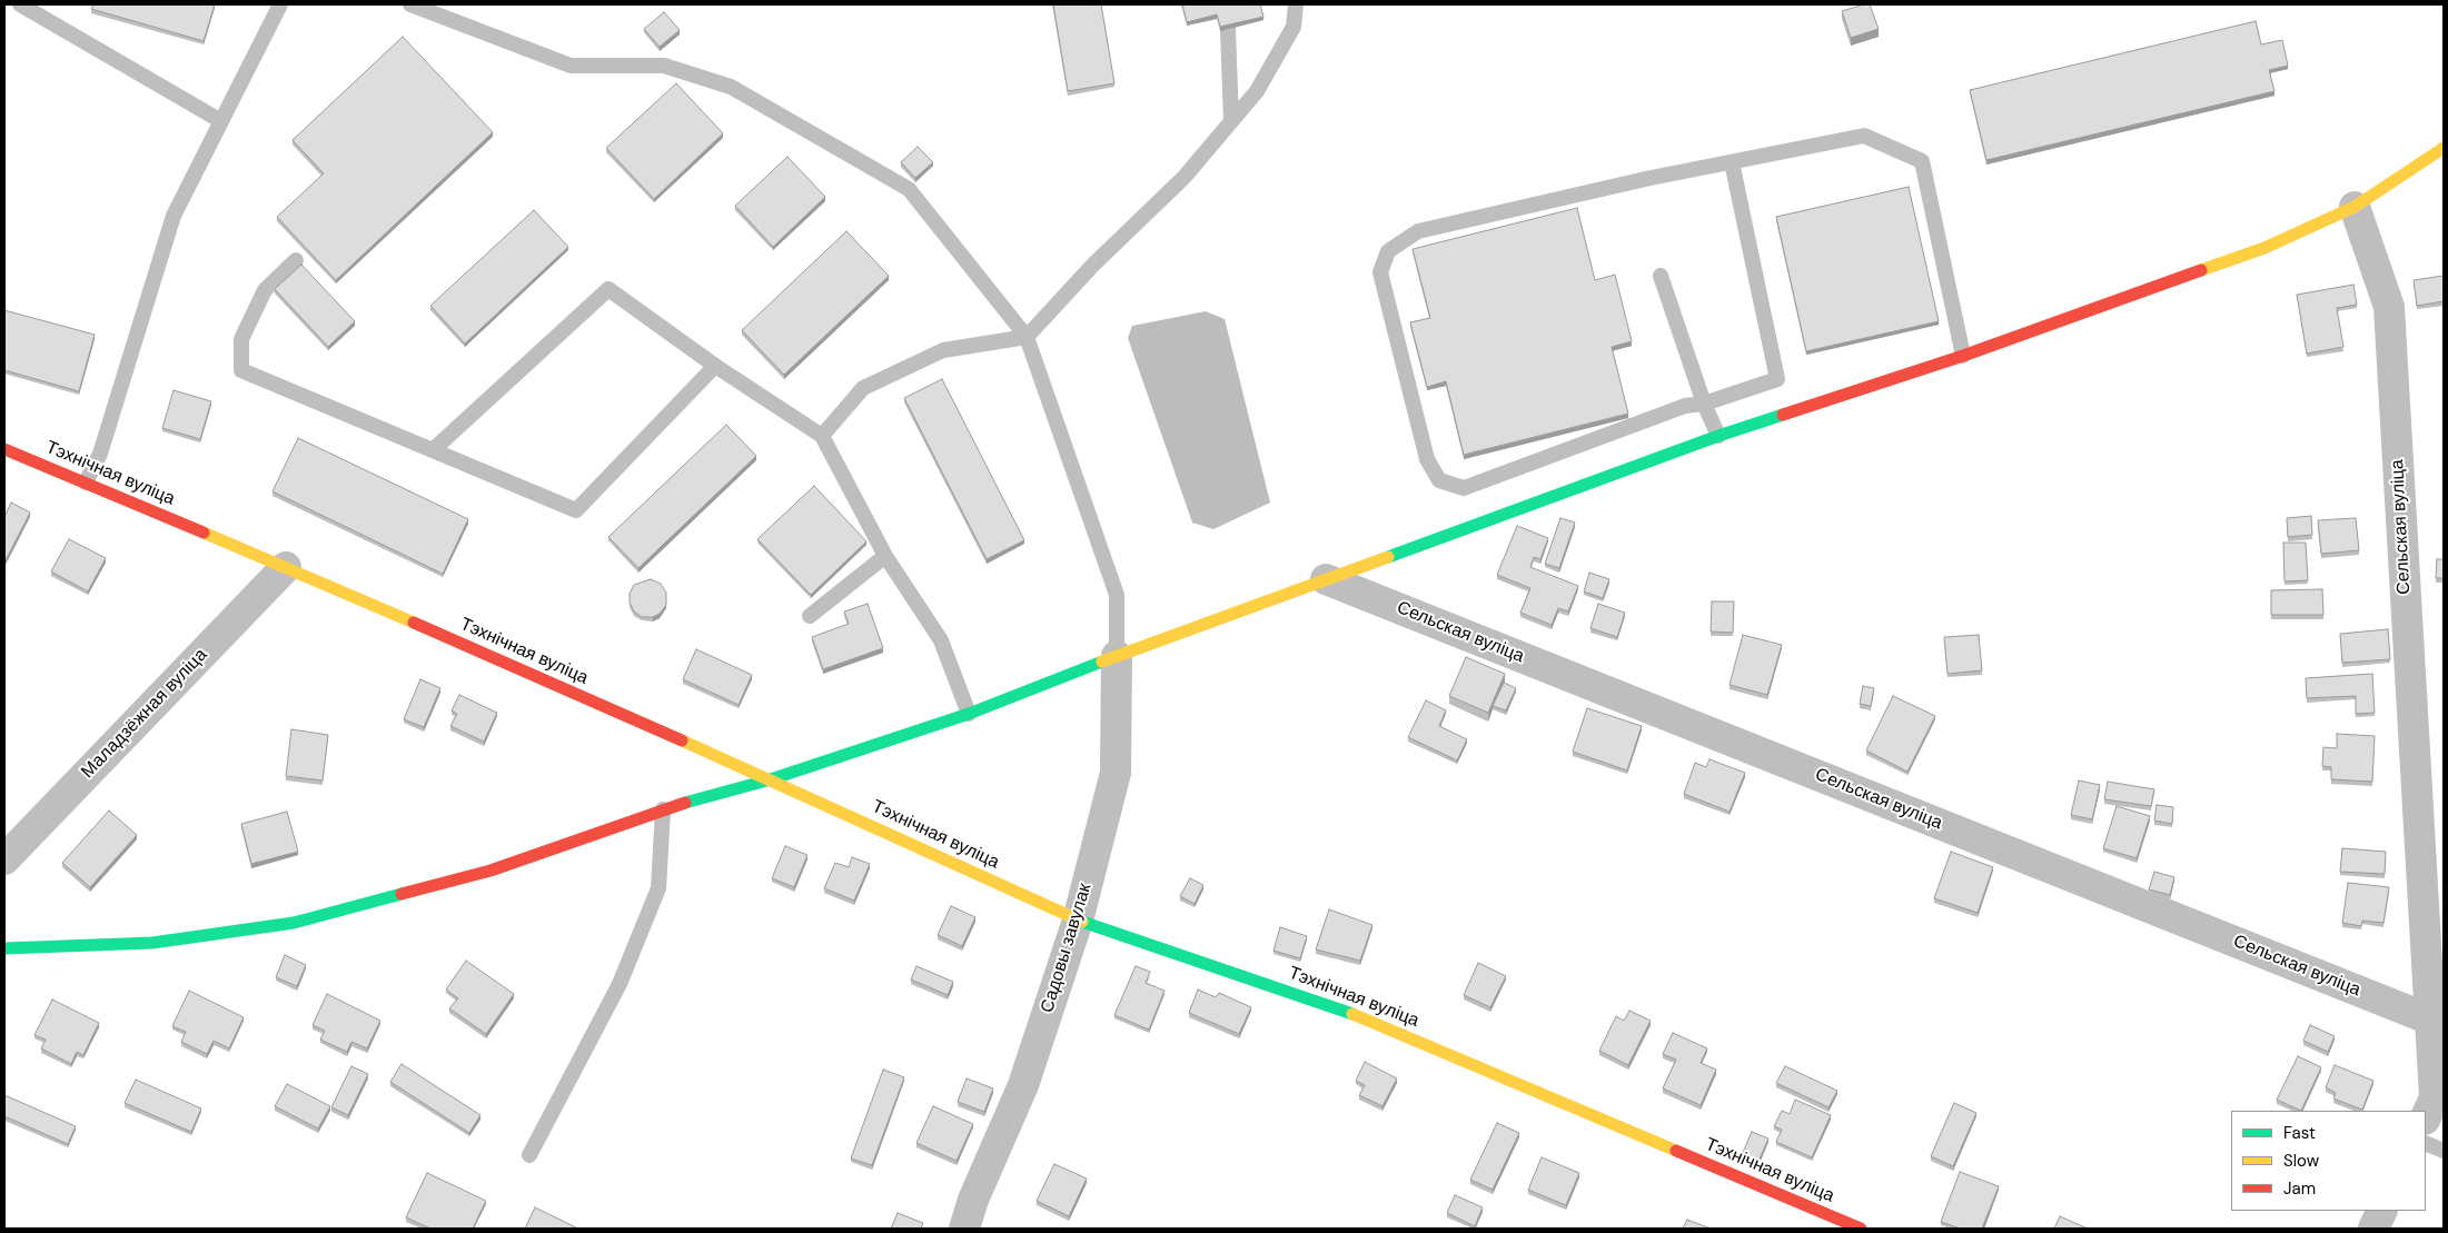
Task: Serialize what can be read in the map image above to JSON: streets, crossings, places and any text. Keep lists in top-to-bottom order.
{
  "streets": {
    "street": [
      "Тэхнічная вуліца",
      "Сельская вуліца",
      "Маладзёжная вуліца",
      "Садовы завулак"
    ]
  },
  "crossings": [
    ["Тэхнічная вуліца", "Маладзёжная вуліца"],
    ["Тэхнічная вуліца", "Садовы завулак"]
  ],
  "legend": ["Fast", "Slow", "Jam"]
}
